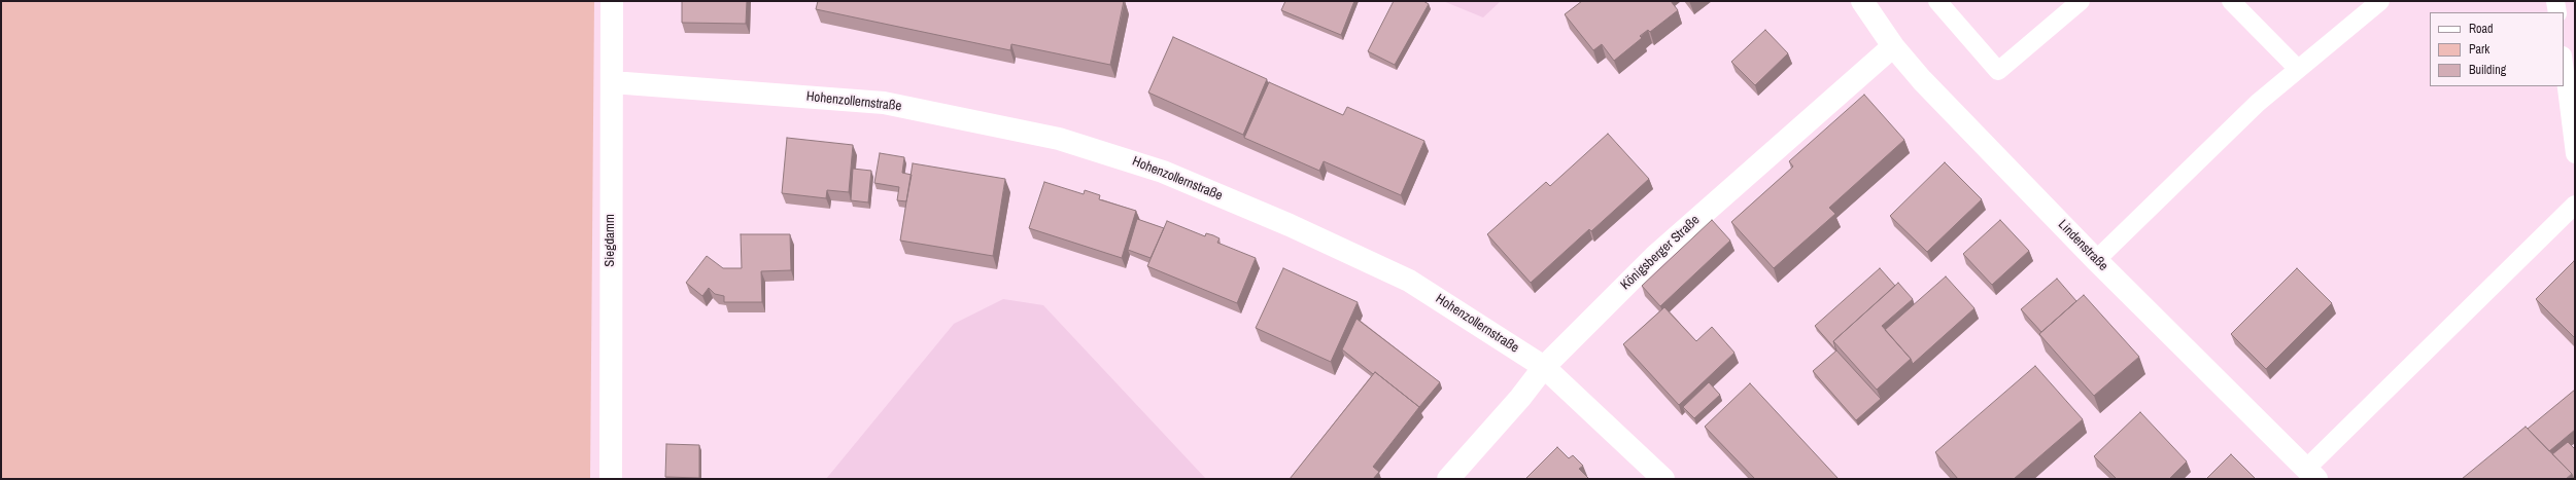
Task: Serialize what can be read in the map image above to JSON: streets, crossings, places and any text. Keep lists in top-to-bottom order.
{
  "streets": {
    "street": [
      "Hohenzollernstraße",
      "Siegdamm",
      "Lindenstraße",
      "Königsberger Straße"
    ]
  },
  "crossings": [
    ["Hohenzollernstraße", "Siegdamm"],
    ["Hohenzollernstraße", "Königsberger Straße"],
    ["Lindenstraße", "Königsberger Straße"]
  ],
  "legend": ["Road", "Park", "Building"]
}
